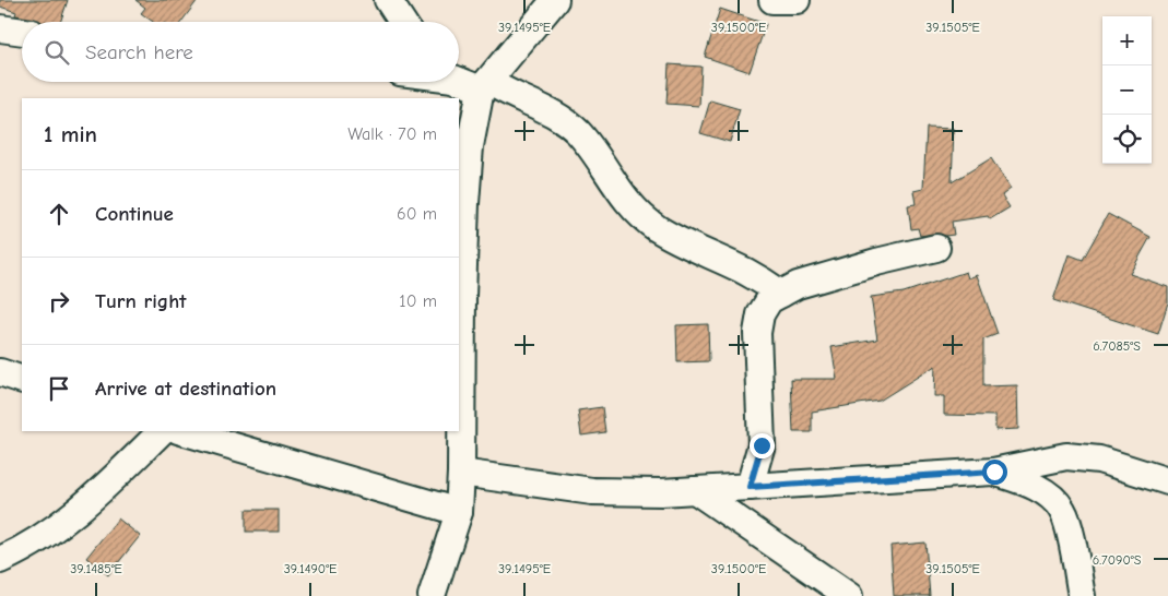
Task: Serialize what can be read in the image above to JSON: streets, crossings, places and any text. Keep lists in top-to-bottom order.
{
  "page": {
    "map_buttons": ["+", "−"],
    "search": "Search here",
    "heading": ["1 min", "Walk · 70 m"],
    "list": [
      ["Continue", "60 m"],
      ["Turn right", "10 m"],
      "Arrive at destination"
    ]
  },
  "coordinates": [
    "39.1495°E",
    "39.1500°E",
    "39.1505°E",
    "6.7085°S",
    "6.7090°S",
    "39.1485°E",
    "39.1490°E"
  ]
}
